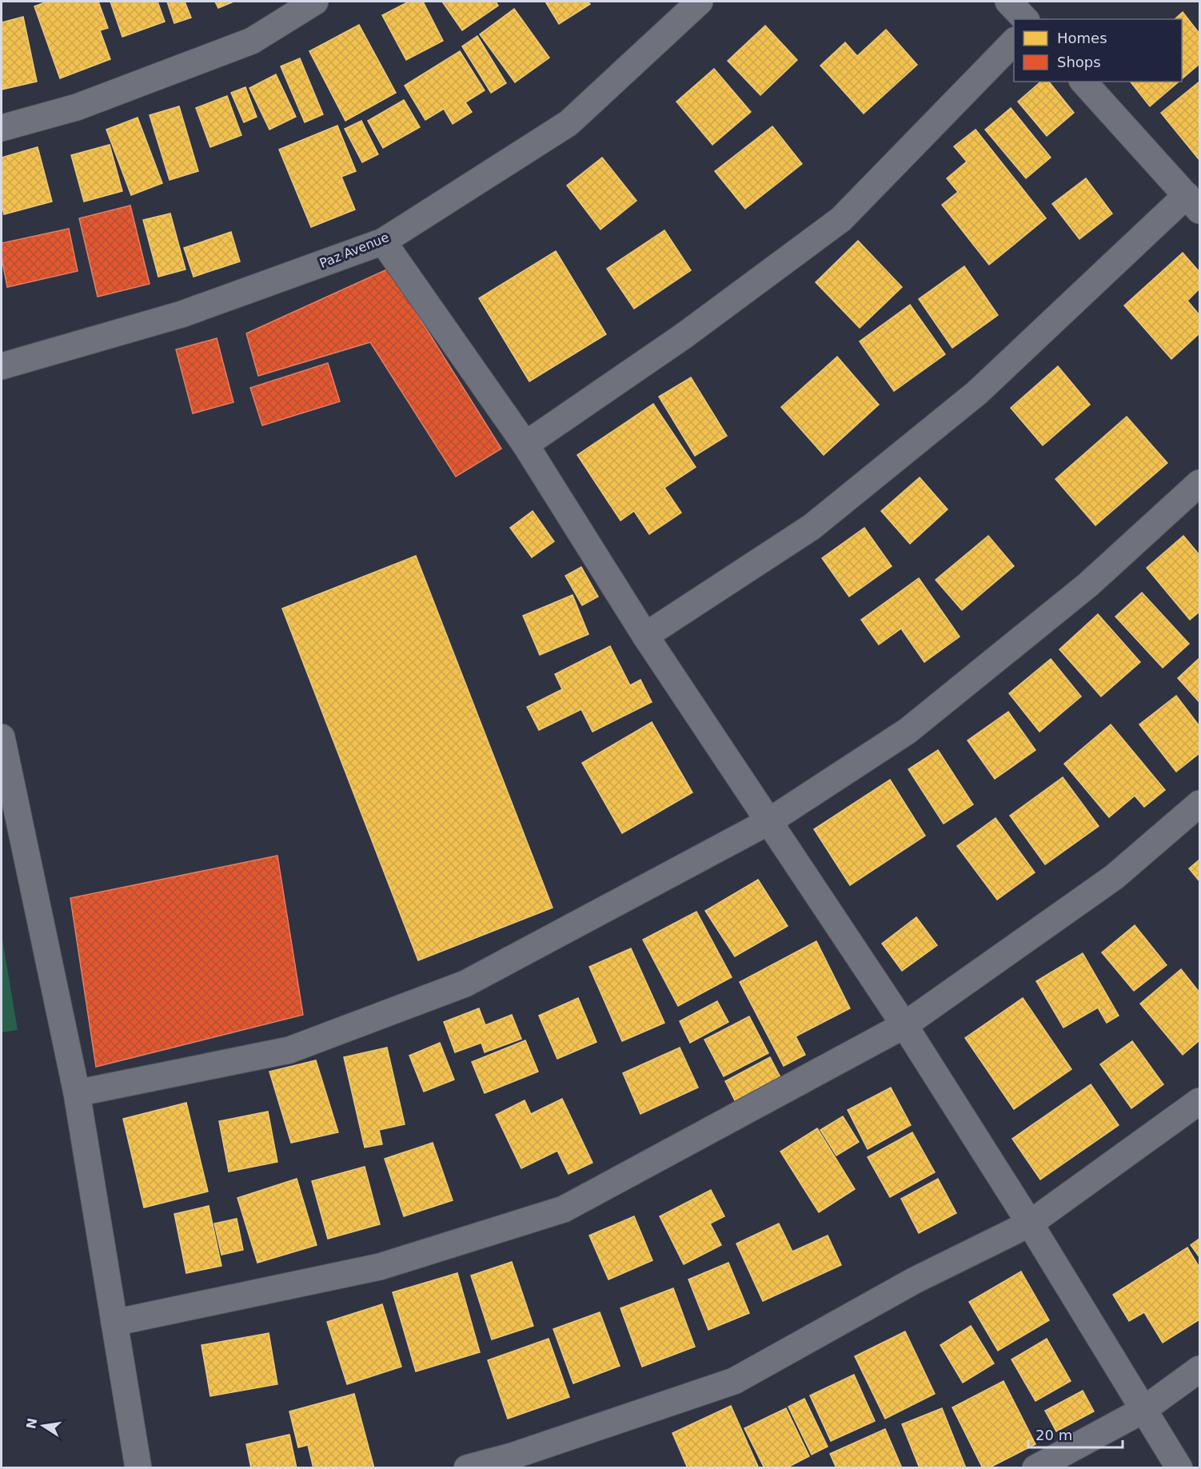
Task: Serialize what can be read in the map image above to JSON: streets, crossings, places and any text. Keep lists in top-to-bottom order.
{
  "streets": {
    "street": ["Paz Avenue"]
  },
  "legend": ["Homes", "Shops"],
  "scale_bar": "20 m",
  "north": "left"
}
